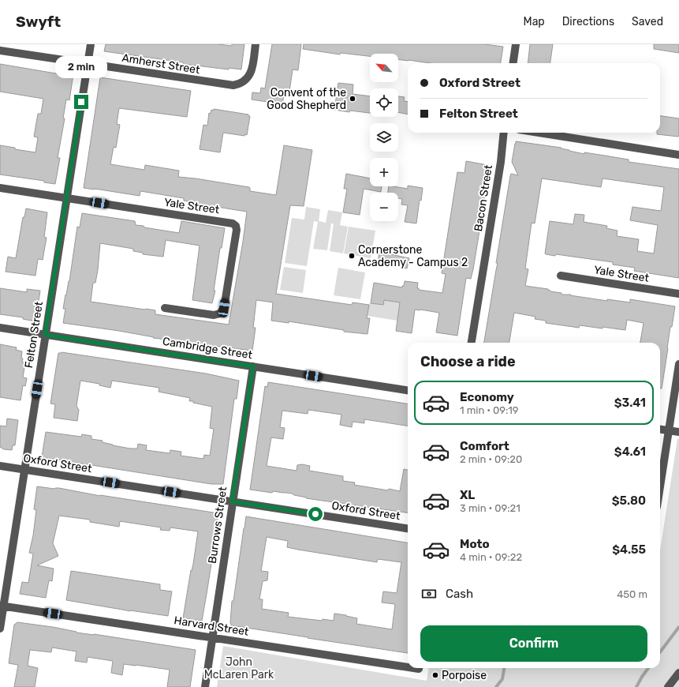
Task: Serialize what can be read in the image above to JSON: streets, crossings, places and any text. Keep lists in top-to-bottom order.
{
  "streets": {
    "street": [
      "Amherst Street",
      "Bacon Street",
      "Yale Street",
      "Felton Street",
      "Cambridge Street",
      "Oxford Street",
      "Burrows Street",
      "Harvard Street"
    ]
  },
  "crossings": [
    ["Amherst Street", "Felton Street"],
    ["Yale Street", "Felton Street"],
    ["Felton Street", "Cambridge Street"],
    ["Felton Street", "Oxford Street"],
    ["Felton Street", "Harvard Street"],
    ["Cambridge Street", "Burrows Street"],
    ["Oxford Street", "Burrows Street"],
    ["Burrows Street", "Harvard Street"]
  ],
  "parks": ["John McLaren Park"],
  "places": ["Convent of the Good Shepherd", "Cornerstone Academy - Campus 2", "Porpoise"],
  "north": "top left",
  "page": {
    "header": "Swyft",
    "nav": ["Map", "Directions", "Saved"],
    "map_buttons": ["+", "−"],
    "bubble": "2 min",
    "banner": ["Oxford Street", "Felton Street"],
    "heading": "Choose a ride",
    "list": [
      {
        "name": "Economy",
        "note": "1 min · 09:19",
        "value": "$3.41"
      },
      {
        "name": "Comfort",
        "note": "2 min · 09:20",
        "value": "$4.61"
      },
      {
        "name": "XL",
        "note": "3 min · 09:21",
        "value": "$5.80"
      },
      {
        "name": "Moto",
        "note": "4 min · 09:22",
        "value": "$4.55"
      }
    ],
    "pay": ["Cash", "450 m"],
    "buttons": "Confirm"
  }
}
